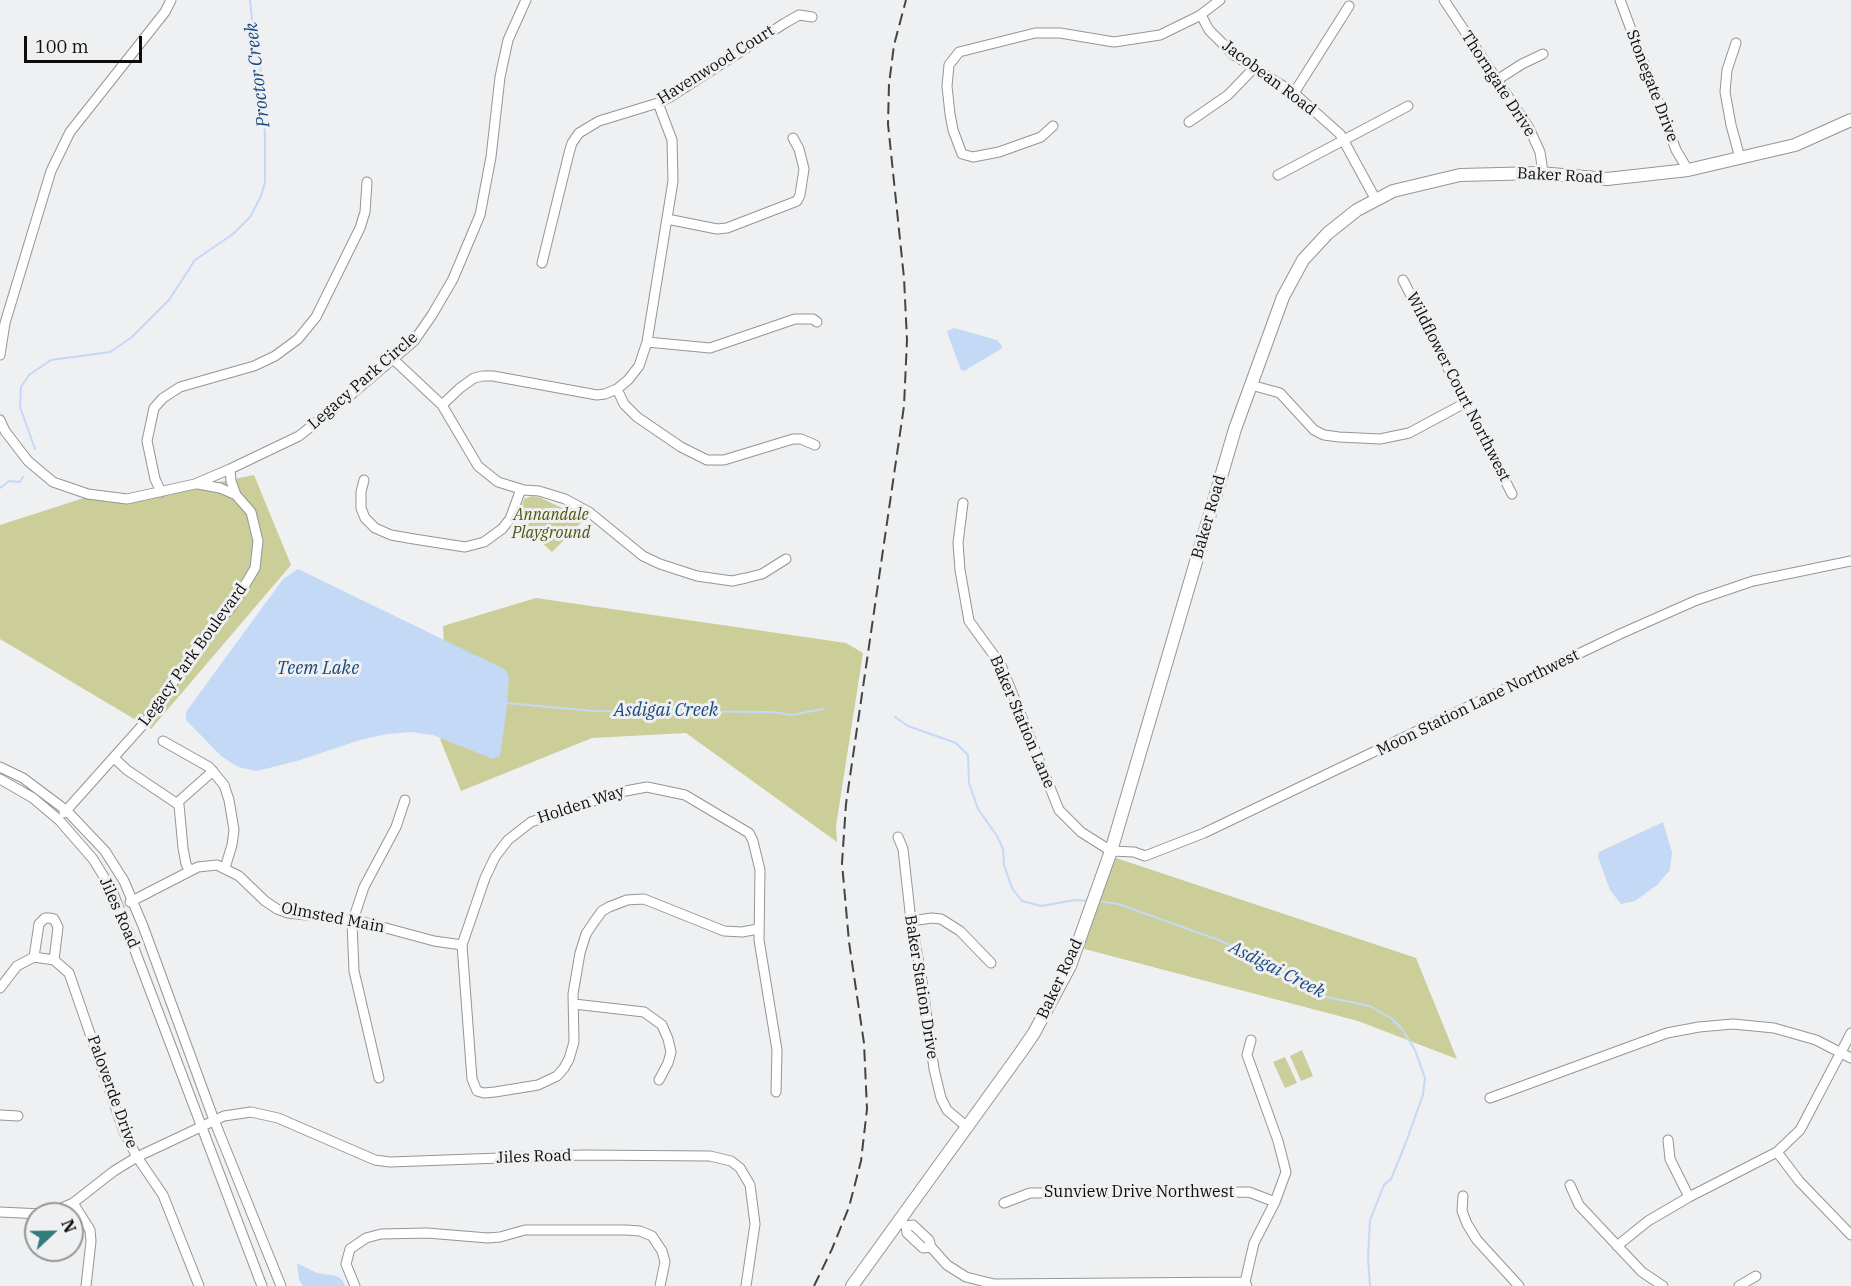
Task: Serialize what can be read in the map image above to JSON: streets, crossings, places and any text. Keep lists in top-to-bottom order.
{
  "streets": {
    "main road": ["Baker Road"],
    "street": [
      "Havenwood Court",
      "Jacobean Road",
      "Thorngate Drive",
      "Stonegate Drive",
      "Legacy Park Circle",
      "Wildflower Court Northwest",
      "Legacy Park Boulevard",
      "Moon Station Lane Northwest",
      "Baker Station Lane",
      "Holden Way",
      "Jiles Road",
      "Olmsted Main",
      "Baker Station Drive",
      "Paloverde Drive",
      "Sunview Drive Northwest"
    ]
  },
  "crossings": [
    ["Jacobean Road", "Baker Road"],
    ["Thorngate Drive", "Baker Road"],
    ["Stonegate Drive", "Baker Road"],
    ["Baker Road", "Moon Station Lane Northwest"],
    ["Baker Road", "Baker Station Lane"],
    ["Baker Road", "Baker Station Drive"],
    ["Legacy Park Circle", "Legacy Park Boulevard"],
    ["Legacy Park Boulevard", "Jiles Road"],
    ["Moon Station Lane Northwest", "Baker Station Lane"],
    ["Holden Way", "Olmsted Main"]
  ],
  "water": ["Proctor Creek", "Teem Lake", "Asdigai Creek"],
  "parks": ["Annandale Playground"],
  "scale_bar": "100 m",
  "north": "right"
}
